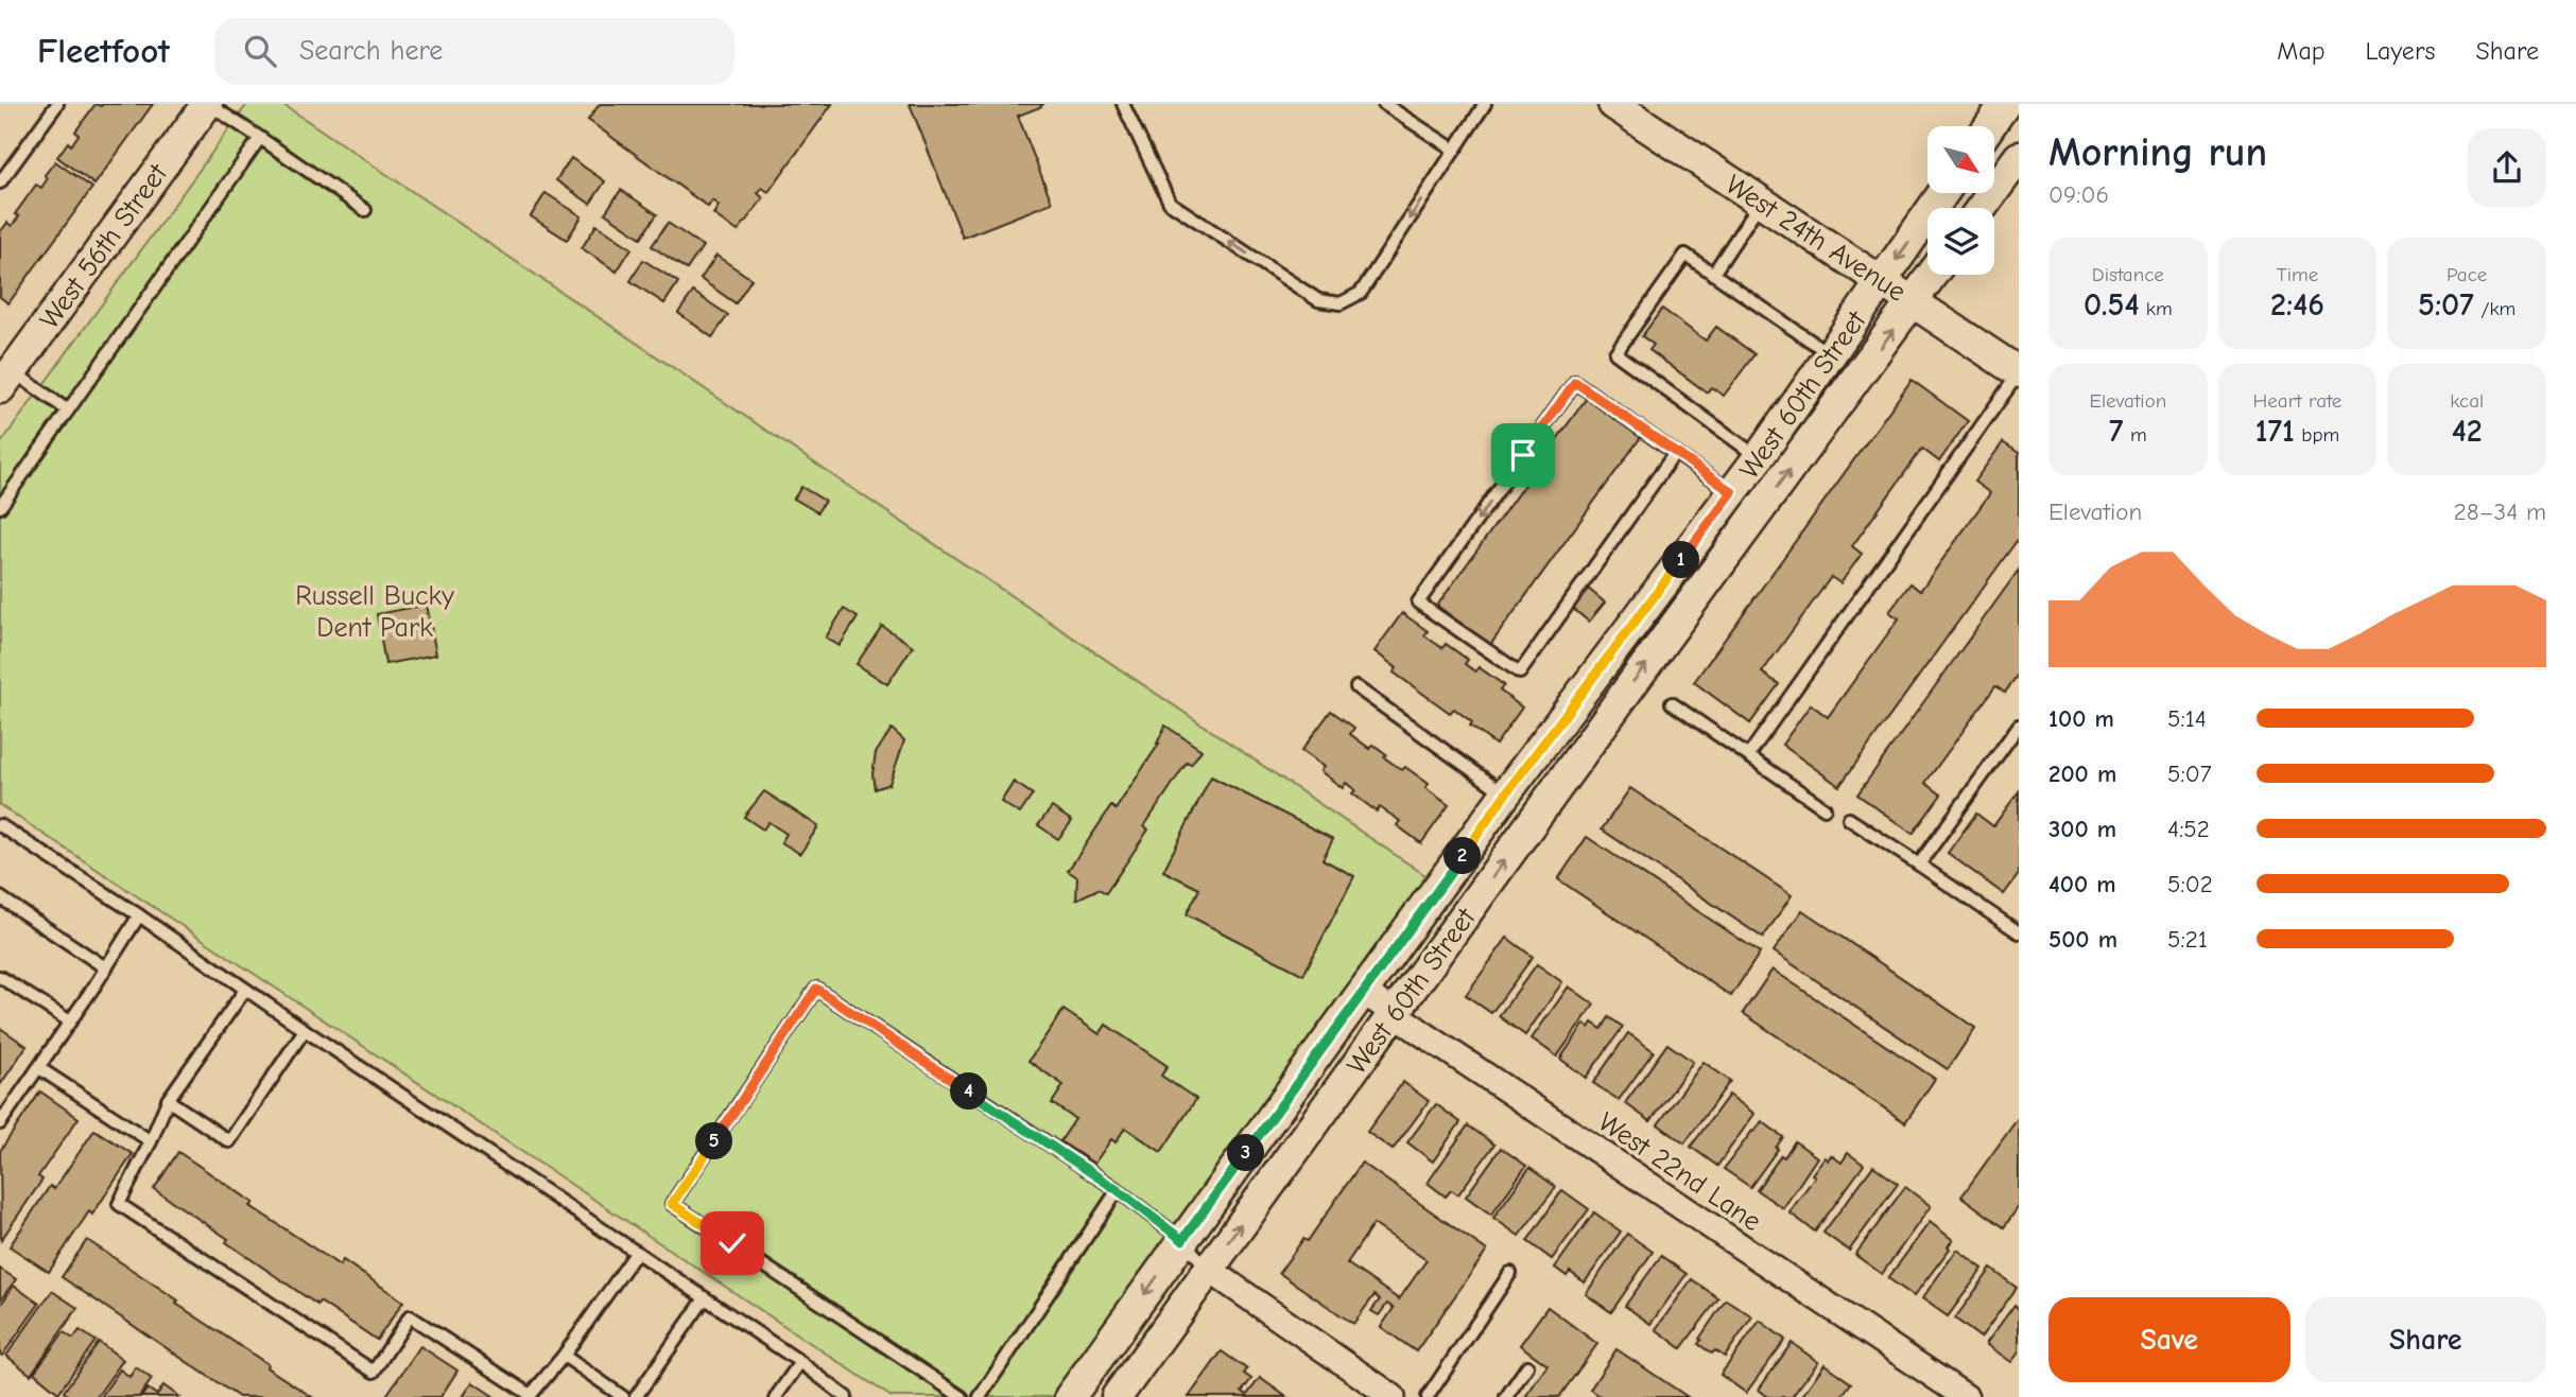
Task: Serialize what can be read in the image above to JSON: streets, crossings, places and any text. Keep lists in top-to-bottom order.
{
  "streets": {
    "street": [
      "West 24th Avenue",
      "West 56th Street",
      "West 60th Street",
      "West 22nd Lane"
    ]
  },
  "crossings": [
    ["West 24th Avenue", "West 60th Street"],
    ["West 60th Street", "West 22nd Lane"]
  ],
  "parks": ["Russell Bucky Dent Park"],
  "north": "bottom right",
  "page": {
    "header": "Fleetfoot",
    "search": "Search here",
    "nav": ["Map", "Layers", "Share"],
    "heading": ["Morning run", "09:06"],
    "stats": [
      ["Distance", "0.54 km"],
      ["Time", "2:46"],
      ["Pace", "5:07 /km"],
      ["Elevation", "7 m"],
      ["Heart rate", "171 bpm"],
      ["kcal", "42"]
    ],
    "chart": ["Elevation", "28–34 m"],
    "pins": [
      "1",
      "2",
      "4",
      "5",
      "3"
    ],
    "list": [
      {
        "name": "100 m",
        "note": "5:14"
      },
      {
        "name": "200 m",
        "note": "5:07"
      },
      {
        "name": "300 m",
        "note": "4:52"
      },
      {
        "name": "400 m",
        "note": "5:02"
      },
      {
        "name": "500 m",
        "note": "5:21"
      }
    ],
    "buttons": ["Save", "Share"]
  }
}
